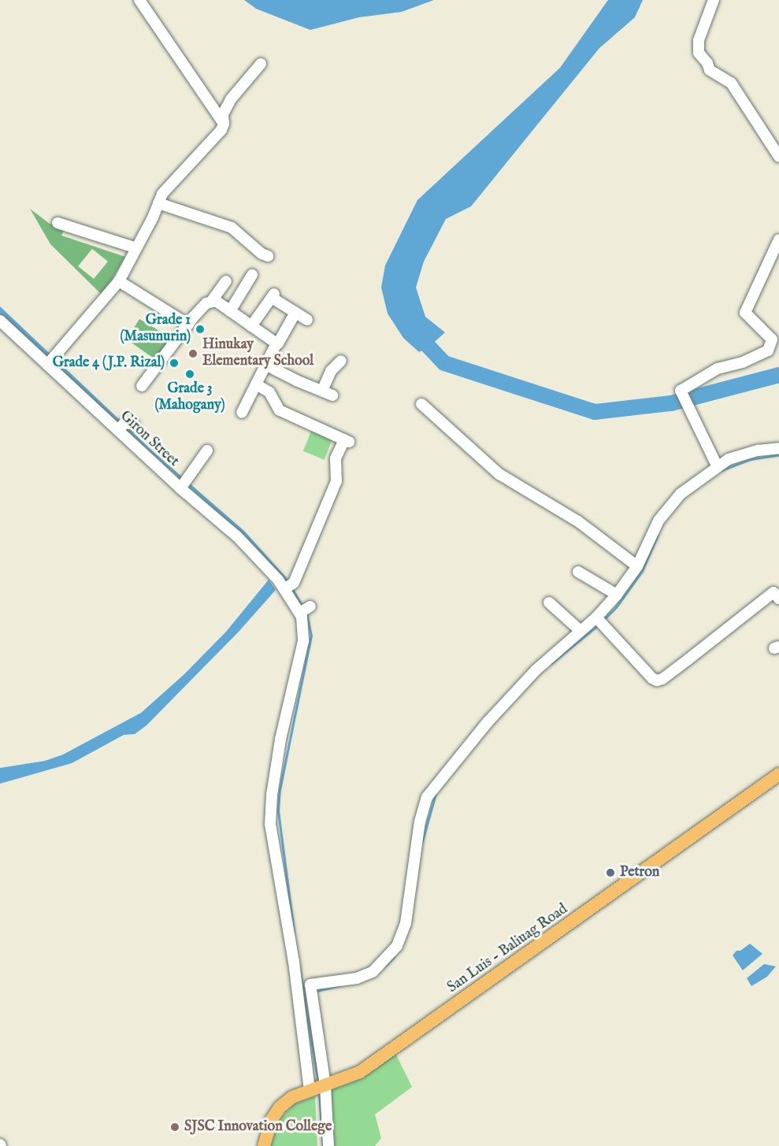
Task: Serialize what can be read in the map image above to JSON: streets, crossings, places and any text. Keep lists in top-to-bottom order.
{
  "streets": {
    "main road": ["San Luis - Baliuag Road"],
    "street": ["Giron Street"]
  },
  "places": [
    "Grade 1 (Masunurin)",
    "Hinukay Elementary School",
    "Grade 4 (J.P. Rizal)",
    "Grade 3 (Mahogany)",
    "Petron",
    "SJSC Innovation College"
  ]
}
